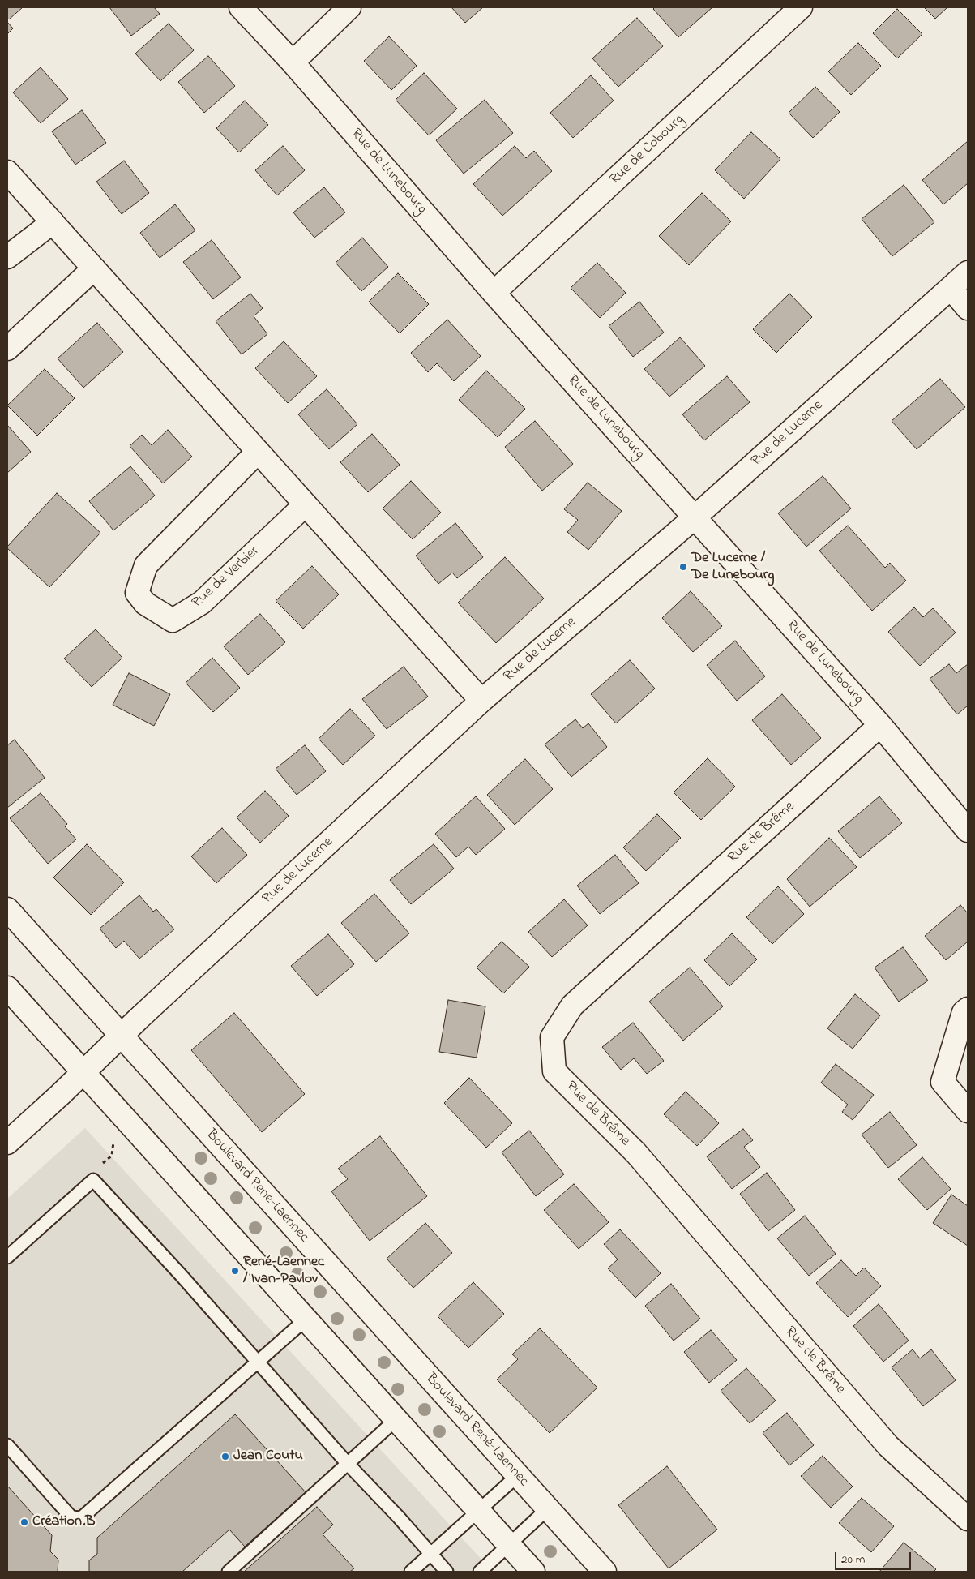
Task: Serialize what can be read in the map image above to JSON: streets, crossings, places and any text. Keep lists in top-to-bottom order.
{
  "streets": {
    "street": [
      "Rue de Cobourg",
      "Rue de Lunebourg",
      "Rue de Lucerne",
      "Rue de Verbier",
      "Rue de Brême",
      "Boulevard René-Laennec"
    ]
  },
  "crossings": [
    ["Rue de Cobourg", "Rue de Lunebourg"],
    ["Rue de Lunebourg", "Rue de Lucerne"],
    ["Rue de Lunebourg", "Rue de Brême"],
    ["Rue de Lucerne", "Boulevard René-Laennec"]
  ],
  "places": [
    "De Lucerne / De Lunebourg",
    "René-Laennec / Ivan-Pavlov",
    "Jean Coutu",
    "Création B"
  ],
  "scale_bar": "20 m"
}
